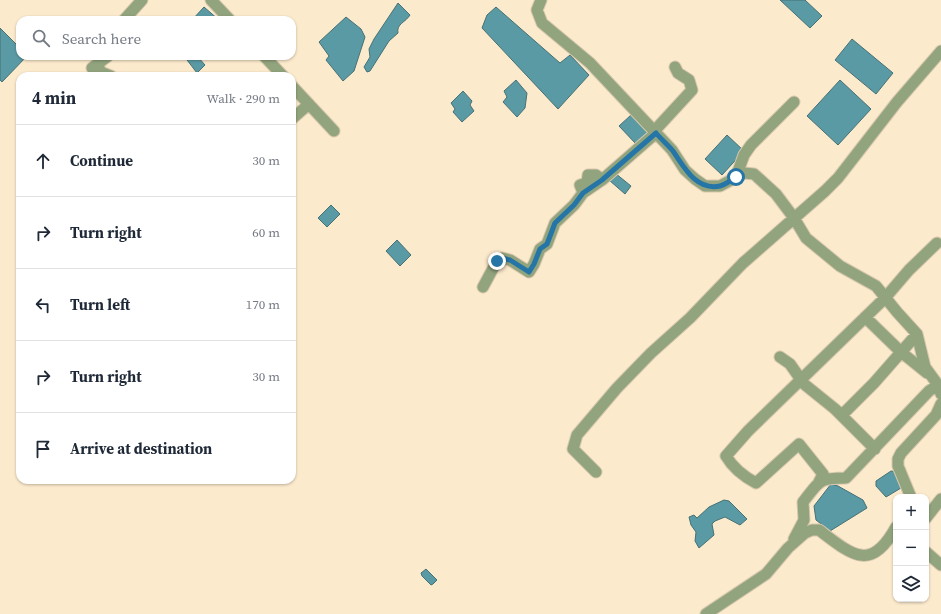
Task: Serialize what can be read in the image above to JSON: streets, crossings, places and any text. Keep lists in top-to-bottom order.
{
  "page": {
    "search": "Search here",
    "heading": ["4 min", "Walk · 290 m"],
    "list": [
      ["Continue", "30 m"],
      ["Turn right", "60 m"],
      ["Turn left", "170 m"],
      ["Turn right", "30 m"],
      "Arrive at destination"
    ],
    "map_buttons": ["+", "−"]
  }
}
